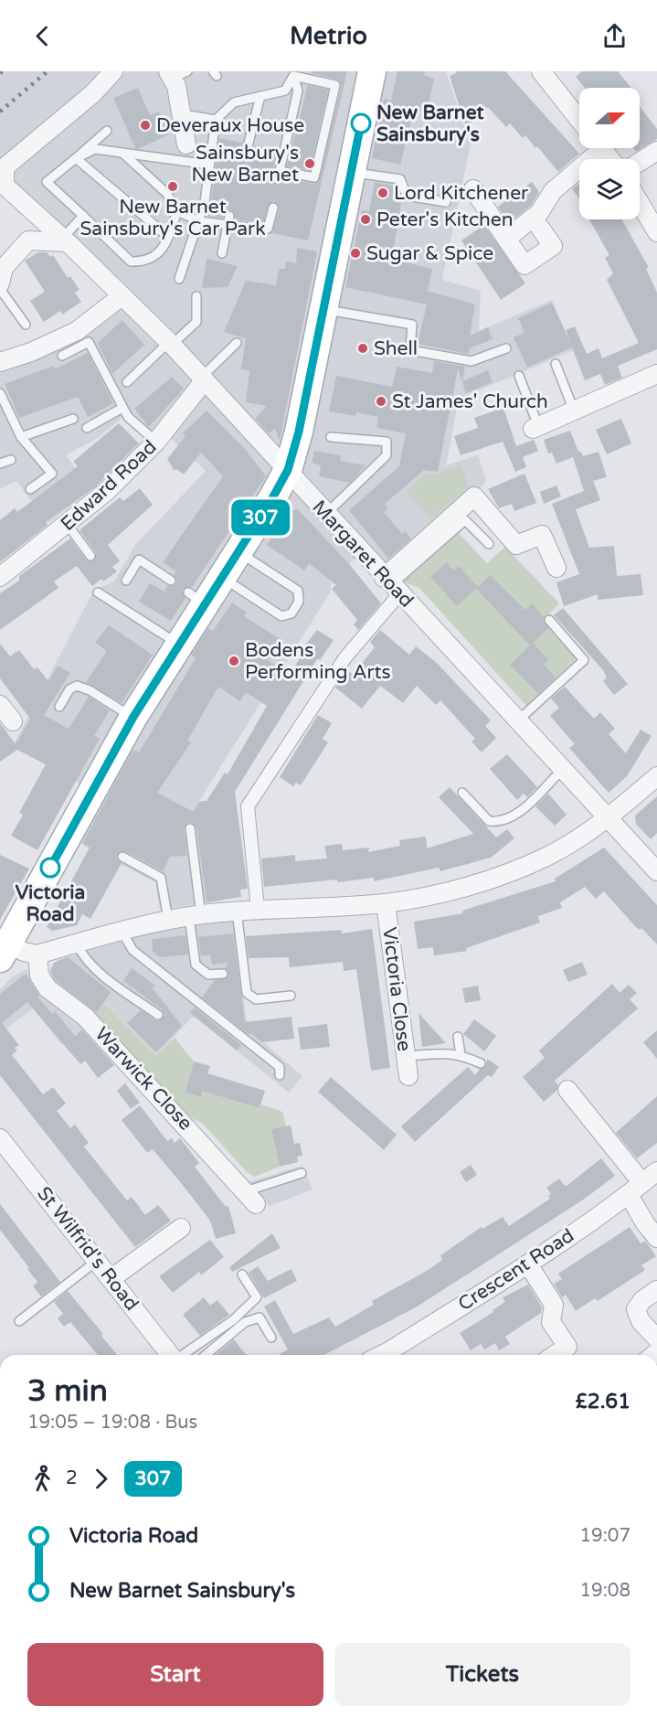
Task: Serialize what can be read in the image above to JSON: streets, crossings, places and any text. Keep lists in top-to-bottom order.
{
  "streets": {
    "street": [
      "Edward Road",
      "Margaret Road",
      "Victoria Close",
      "Warwick Close",
      "St Wilfrid's Road",
      "Crescent Road"
    ]
  },
  "crossings": [
    ["Edward Road", "Margaret Road"]
  ],
  "places": [
    "New Barnet Sainsbury's",
    "Deveraux House",
    "Sainsbury's New Barnet",
    "New Barnet Sainsbury's Car Park",
    "Lord Kitchener",
    "Peter's Kitchen",
    "Sugar & Spice",
    "Shell",
    "St James' Church",
    "Bodens Performing Arts",
    "Victoria Road"
  ],
  "lines": ["bus line 307"],
  "north": "right",
  "page": {
    "header": "Metrio",
    "on_map": "307",
    "heading": ["3 min", "19:05 – 19:08 · Bus", "£2.61"],
    "legs": ["2", "307"],
    "list": [
      {
        "name": "Victoria Road",
        "value": "19:07"
      },
      {
        "name": "New Barnet Sainsbury's",
        "value": "19:08"
      }
    ],
    "buttons": ["Start", "Tickets"]
  }
}
